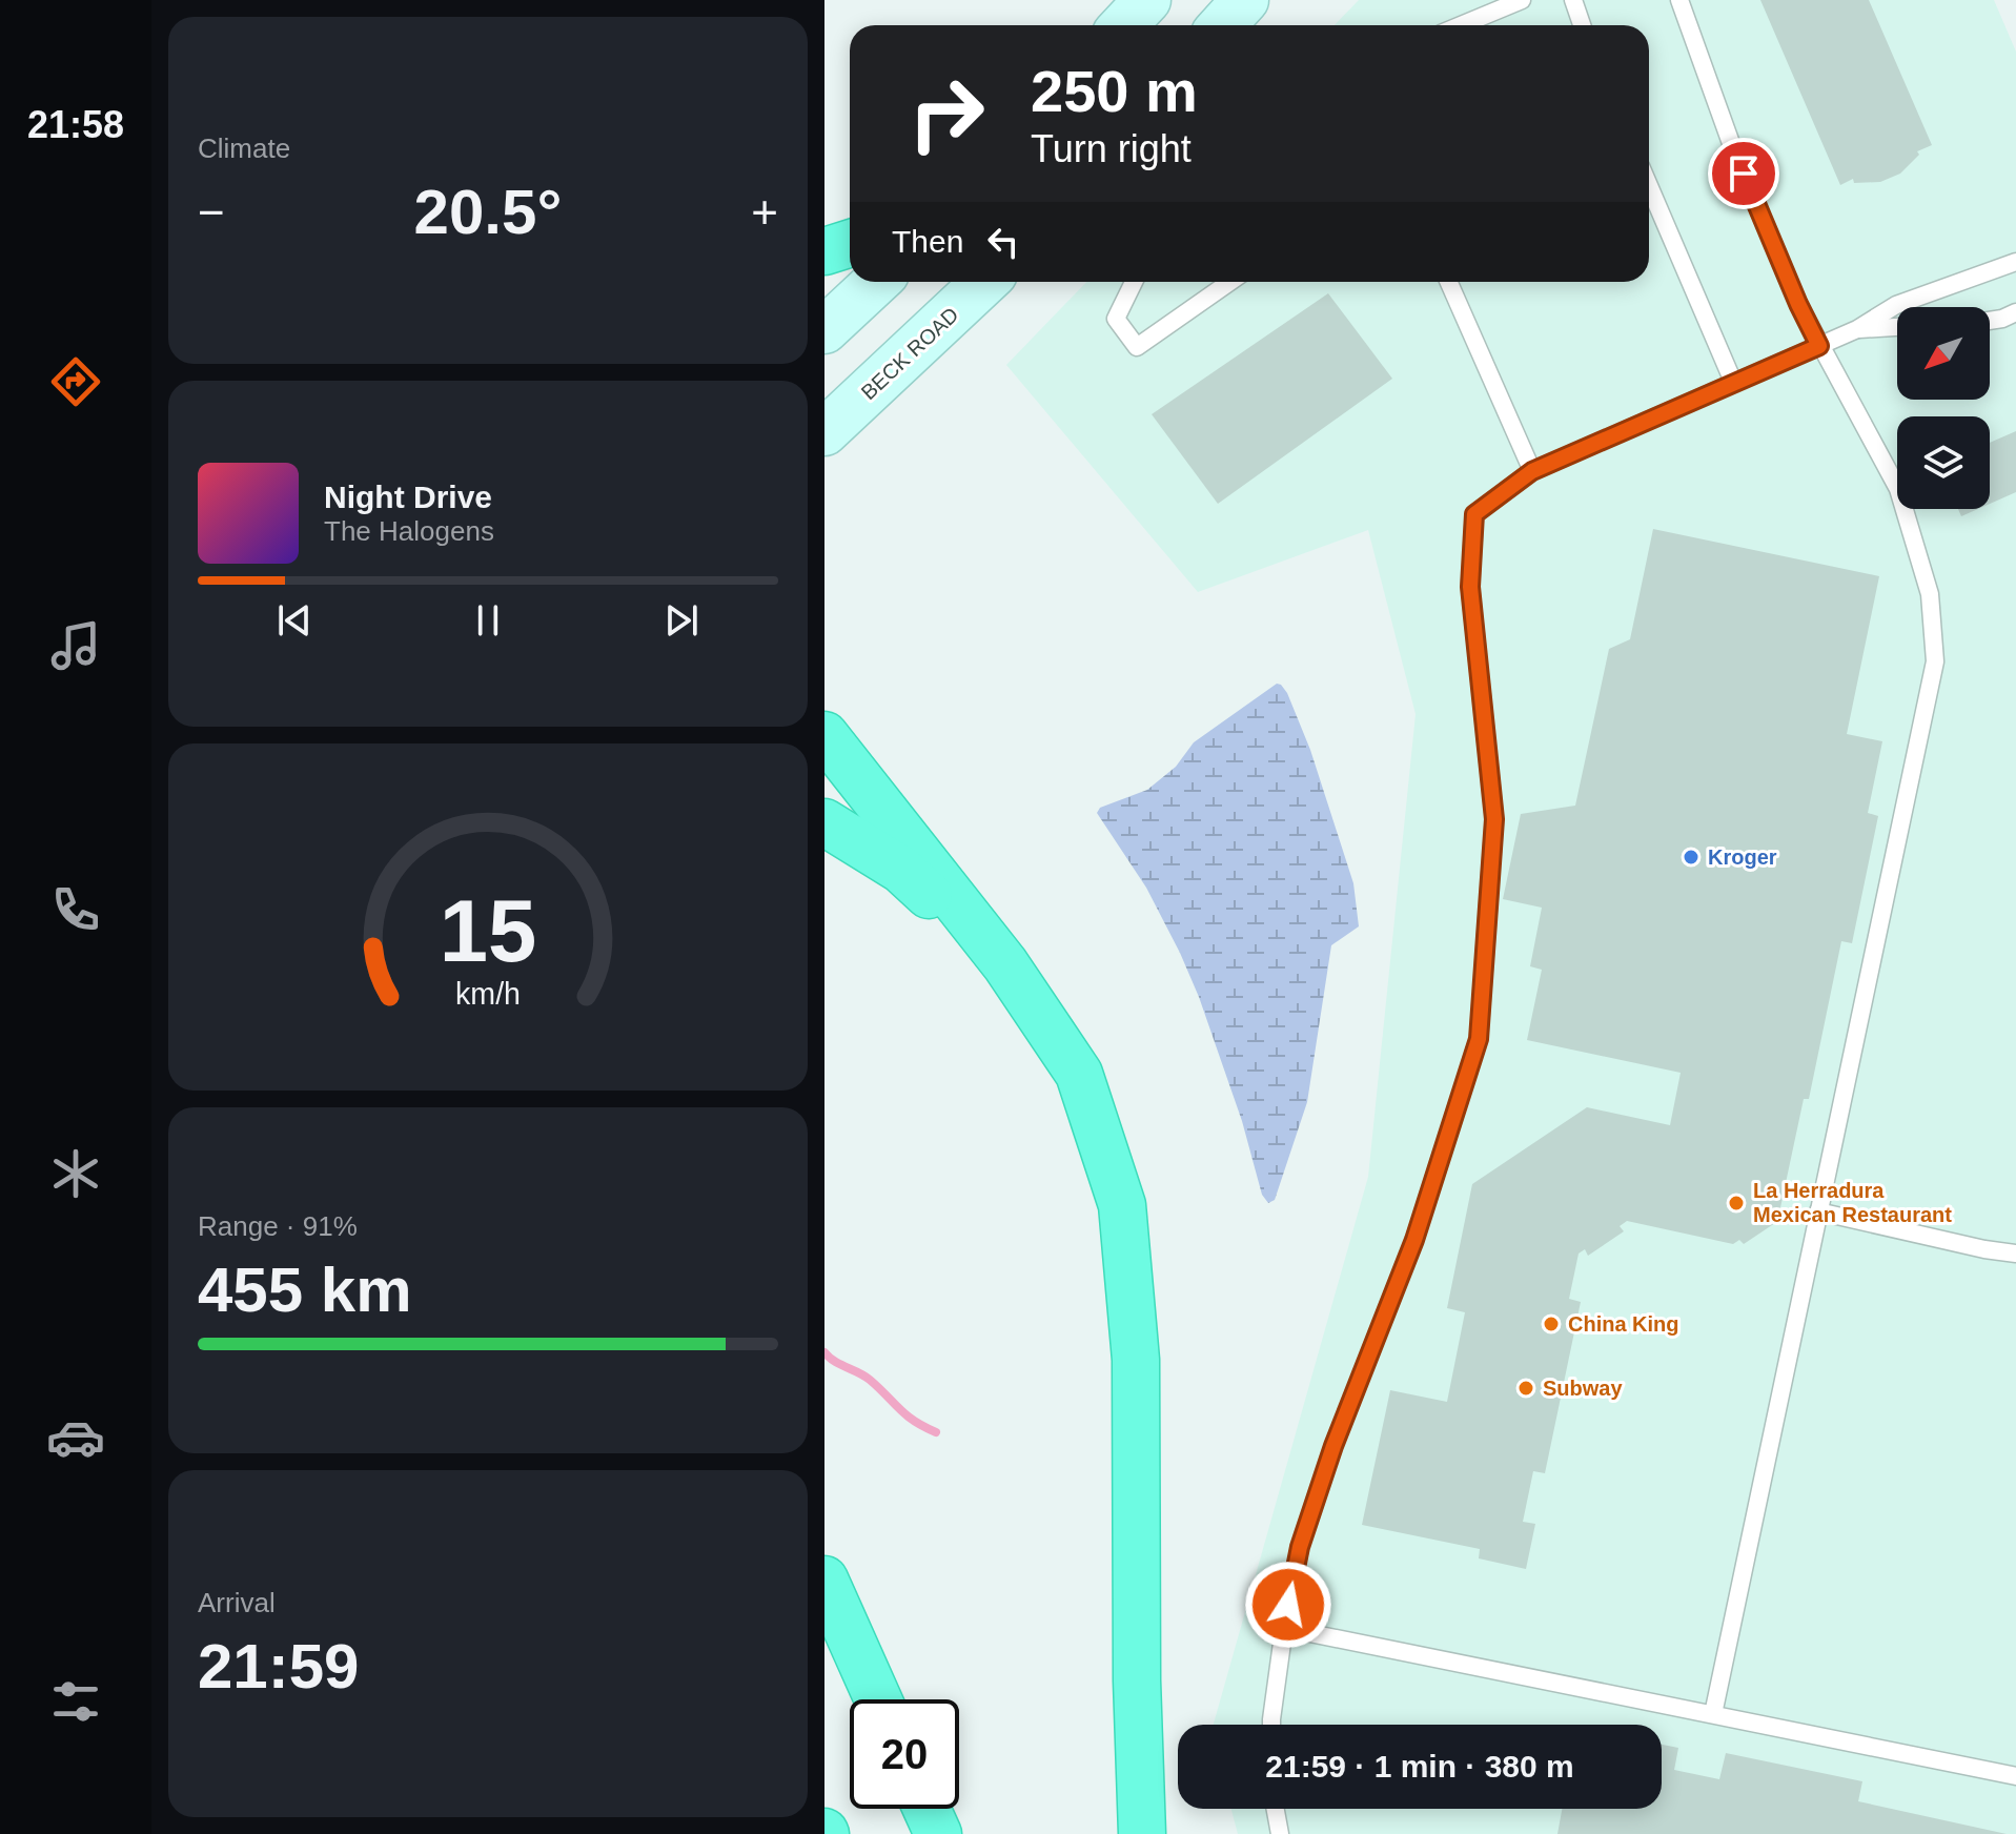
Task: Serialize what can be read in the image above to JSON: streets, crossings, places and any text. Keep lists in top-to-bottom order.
{
  "streets": {
    "main road": ["BECK ROAD"]
  },
  "places": [
    "Kroger",
    "La Herradura Mexican Restaurant",
    "China King",
    "Subway"
  ],
  "north": "bottom left",
  "page": {
    "tabs": "21:58",
    "tile": [
      "Climate",
      ["Range · 91%", "455 km"],
      ["Arrival", "21:59"]
    ],
    "turn": ["250 m", "Turn right"],
    "heat": ["−", "20.5°", "+"],
    "then": "Then",
    "song": ["Night Drive", "The Halogens"],
    "limit": "20",
    "trip": "21:59 · 1 min · 380 m",
    "gauge": ["15", "km/h"]
  }
}
